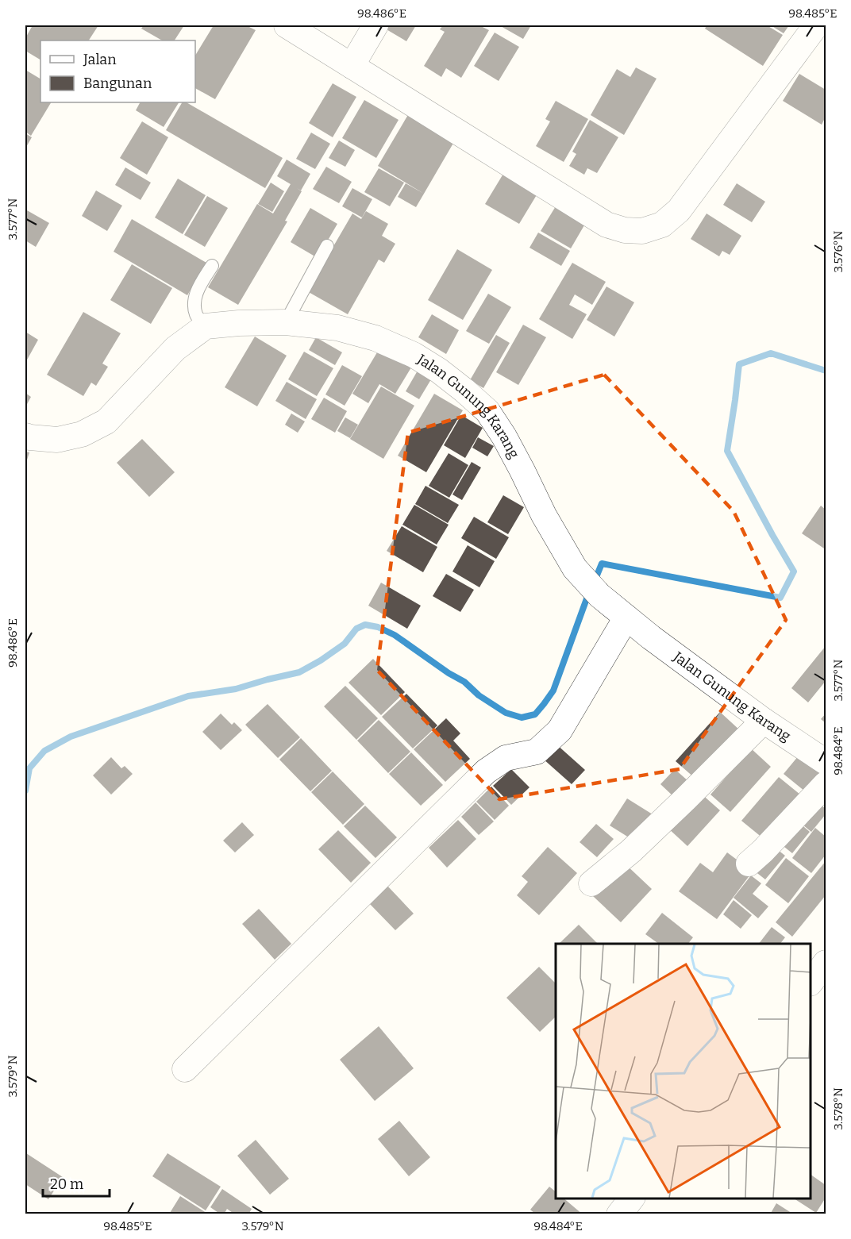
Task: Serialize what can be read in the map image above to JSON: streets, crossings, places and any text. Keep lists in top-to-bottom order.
{
  "streets": {
    "street": ["Jalan Gunung Karang"]
  },
  "legend": ["Jalan", "Bangunan"],
  "scale_bar": "20 m",
  "coordinates": [
    "98.486°E",
    "98.485°E",
    "3.577°N",
    "3.576°N",
    "98.484°E",
    "3.579°N",
    "3.578°N"
  ]
}
